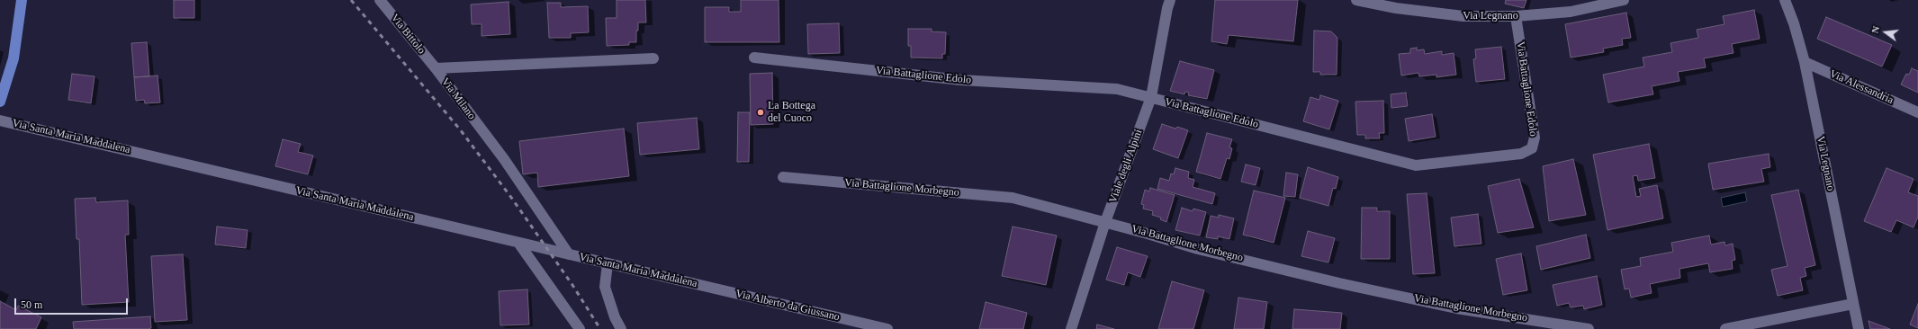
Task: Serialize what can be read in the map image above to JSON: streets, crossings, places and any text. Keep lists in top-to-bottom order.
{
  "streets": {
    "street": [
      "Via Legnano",
      "Via Bittolo",
      "Via Battaglione Edolo",
      "Via Alessandria",
      "Via Milano",
      "Via Santa Maria Maddalena",
      "Viale degli Alpini",
      "Via Battaglione Morbegno",
      "Via Alberto da Giussano"
    ]
  },
  "crossings": [
    ["Via Legnano", "Via Battaglione Edolo"],
    ["Via Legnano", "Via Alessandria"],
    ["Via Bittolo", "Via Milano"],
    ["Via Battaglione Edolo", "Viale degli Alpini"],
    ["Via Milano", "Via Santa Maria Maddalena"],
    ["Via Santa Maria Maddalena", "Via Alberto da Giussano"],
    ["Viale degli Alpini", "Via Battaglione Morbegno"]
  ],
  "places": ["La Bottega del Cuoco"],
  "scale_bar": "50 m",
  "north": "left"
}
